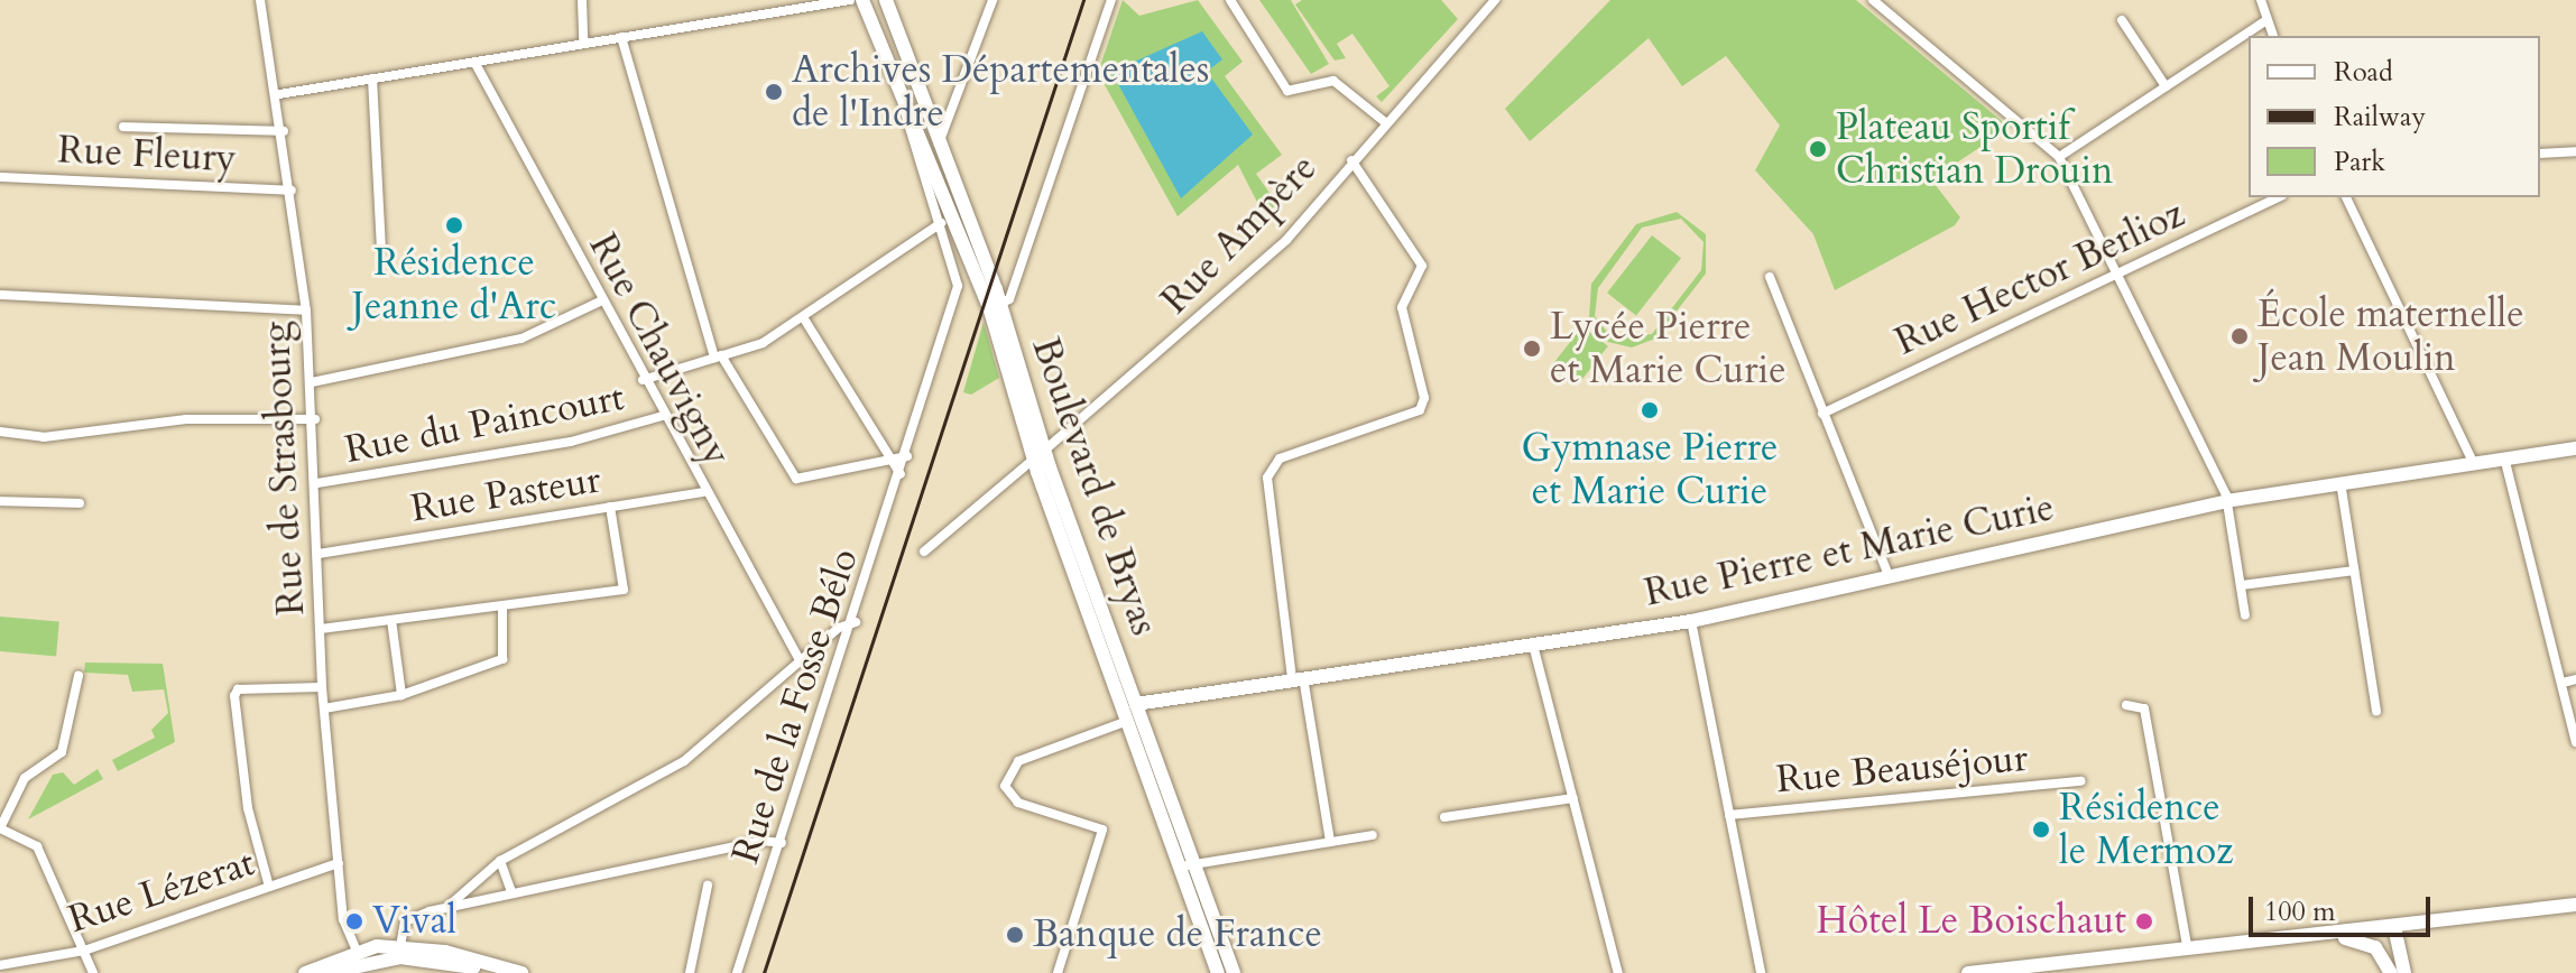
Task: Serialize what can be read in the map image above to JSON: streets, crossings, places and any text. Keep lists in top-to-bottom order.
{
  "streets": {
    "main road": ["Boulevard de Bryas", "Rue Pierre et Marie Curie"],
    "street": [
      "Rue Fleury",
      "Rue Ampère",
      "Rue Hector Berlioz",
      "Rue Chauvigny",
      "Rue du Paincourt",
      "Rue de Strasbourg",
      "Rue Pasteur",
      "Rue de la Fosse Bélo",
      "Rue Beauséjour",
      "Rue Lézerat"
    ]
  },
  "crossings": [
    ["Rue Fleury", "Rue de Strasbourg"],
    ["Rue Ampère", "Boulevard de Bryas"],
    ["Rue Chauvigny", "Rue du Paincourt"],
    ["Rue Chauvigny", "Rue Pasteur"],
    ["Rue du Paincourt", "Rue de Strasbourg"],
    ["Rue de Strasbourg", "Rue Pasteur"],
    ["Rue de Strasbourg", "Rue Lézerat"],
    ["Boulevard de Bryas", "Rue Pierre et Marie Curie"]
  ],
  "places": [
    "Archives Départementales de l'Indre",
    "Plateau Sportif Christian Drouin",
    "Résidence Jeanne d'Arc",
    "École maternelle Jean Moulin",
    "Lycée Pierre et Marie Curie",
    "Gymnase Pierre et Marie Curie",
    "Résidence le Mermoz",
    "Vival",
    "Hôtel Le Boischaut",
    "Banque de France"
  ],
  "legend": ["Road", "Railway", "Park"],
  "scale_bar": "100 m"
}
